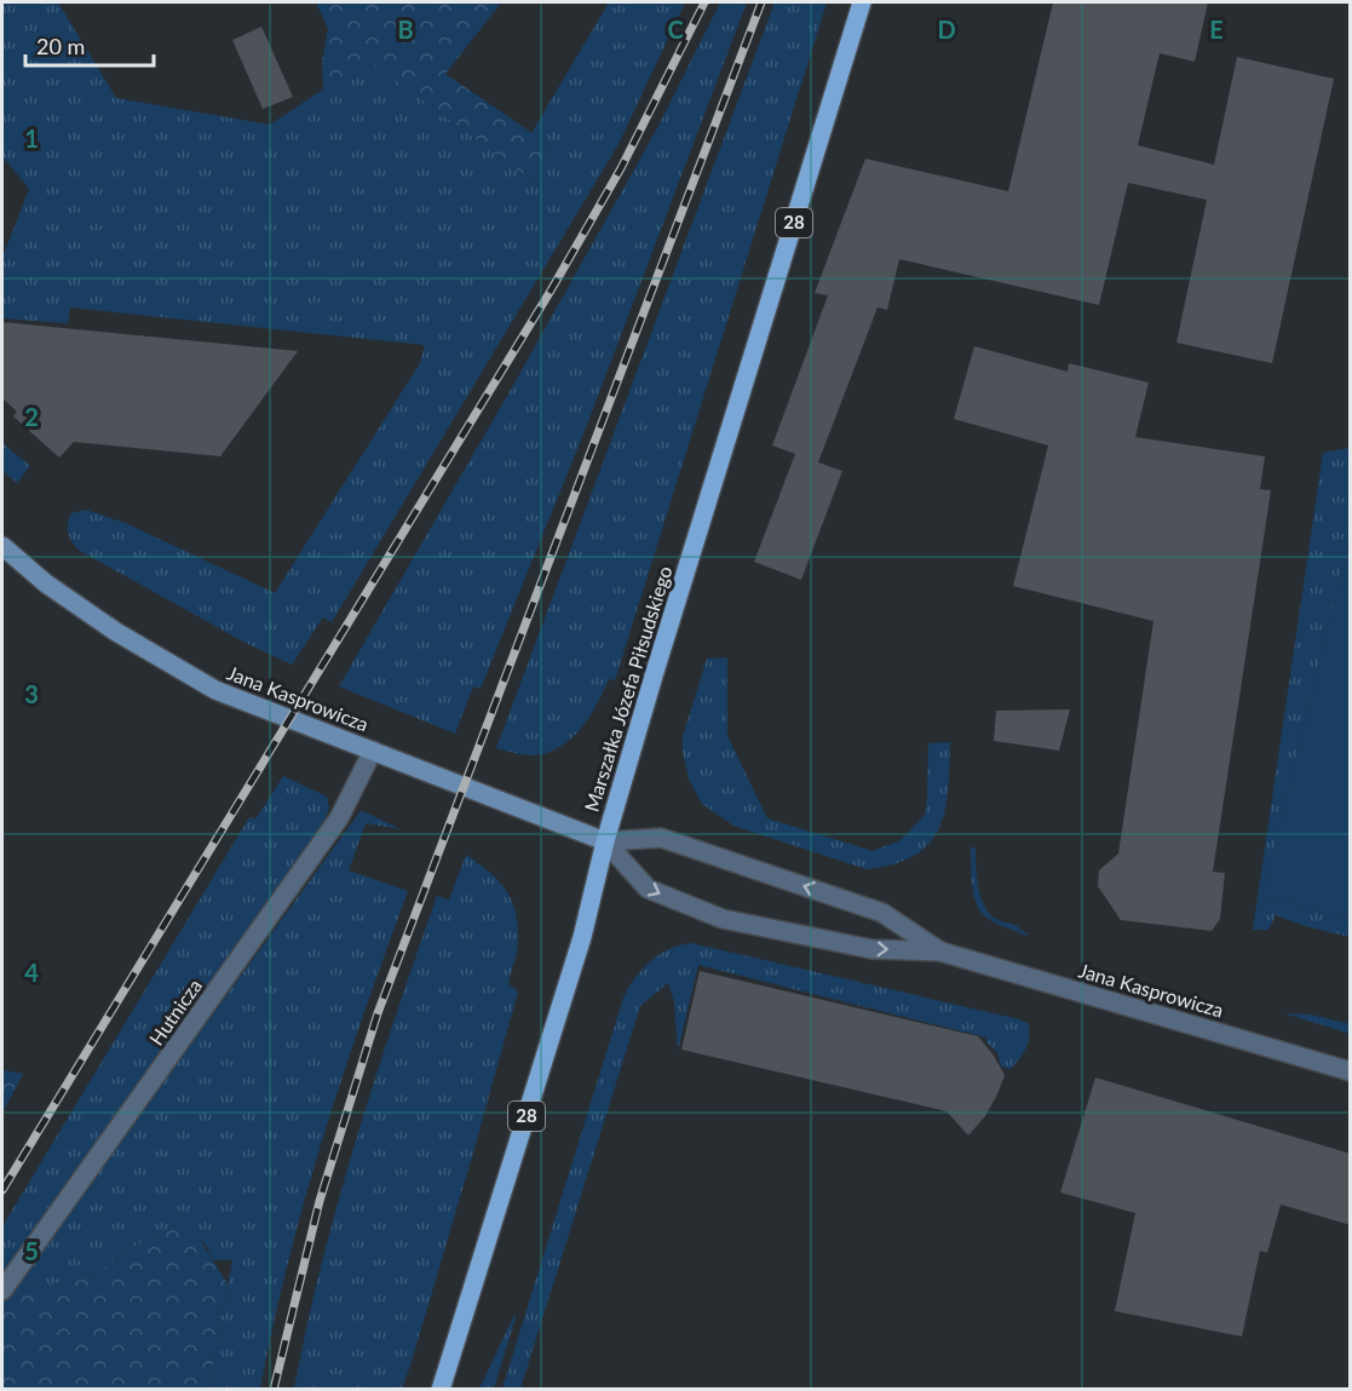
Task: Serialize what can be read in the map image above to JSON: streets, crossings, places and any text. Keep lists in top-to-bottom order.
{
  "streets": {
    "main road": ["28", "Marszałka Józefa Piłsudskiego", "Jana Kasprowicza"],
    "street": ["Hutnicza"]
  },
  "crossings": [
    ["Marszałka Józefa Piłsudskiego", "Jana Kasprowicza"],
    ["Jana Kasprowicza", "Hutnicza"]
  ],
  "scale_bar": "20 m",
  "grid": {
    "columns": [
      "B",
      "C",
      "D",
      "E"
    ],
    "rows": [
      "1",
      "2",
      "3",
      "4",
      "5"
    ]
  }
}
